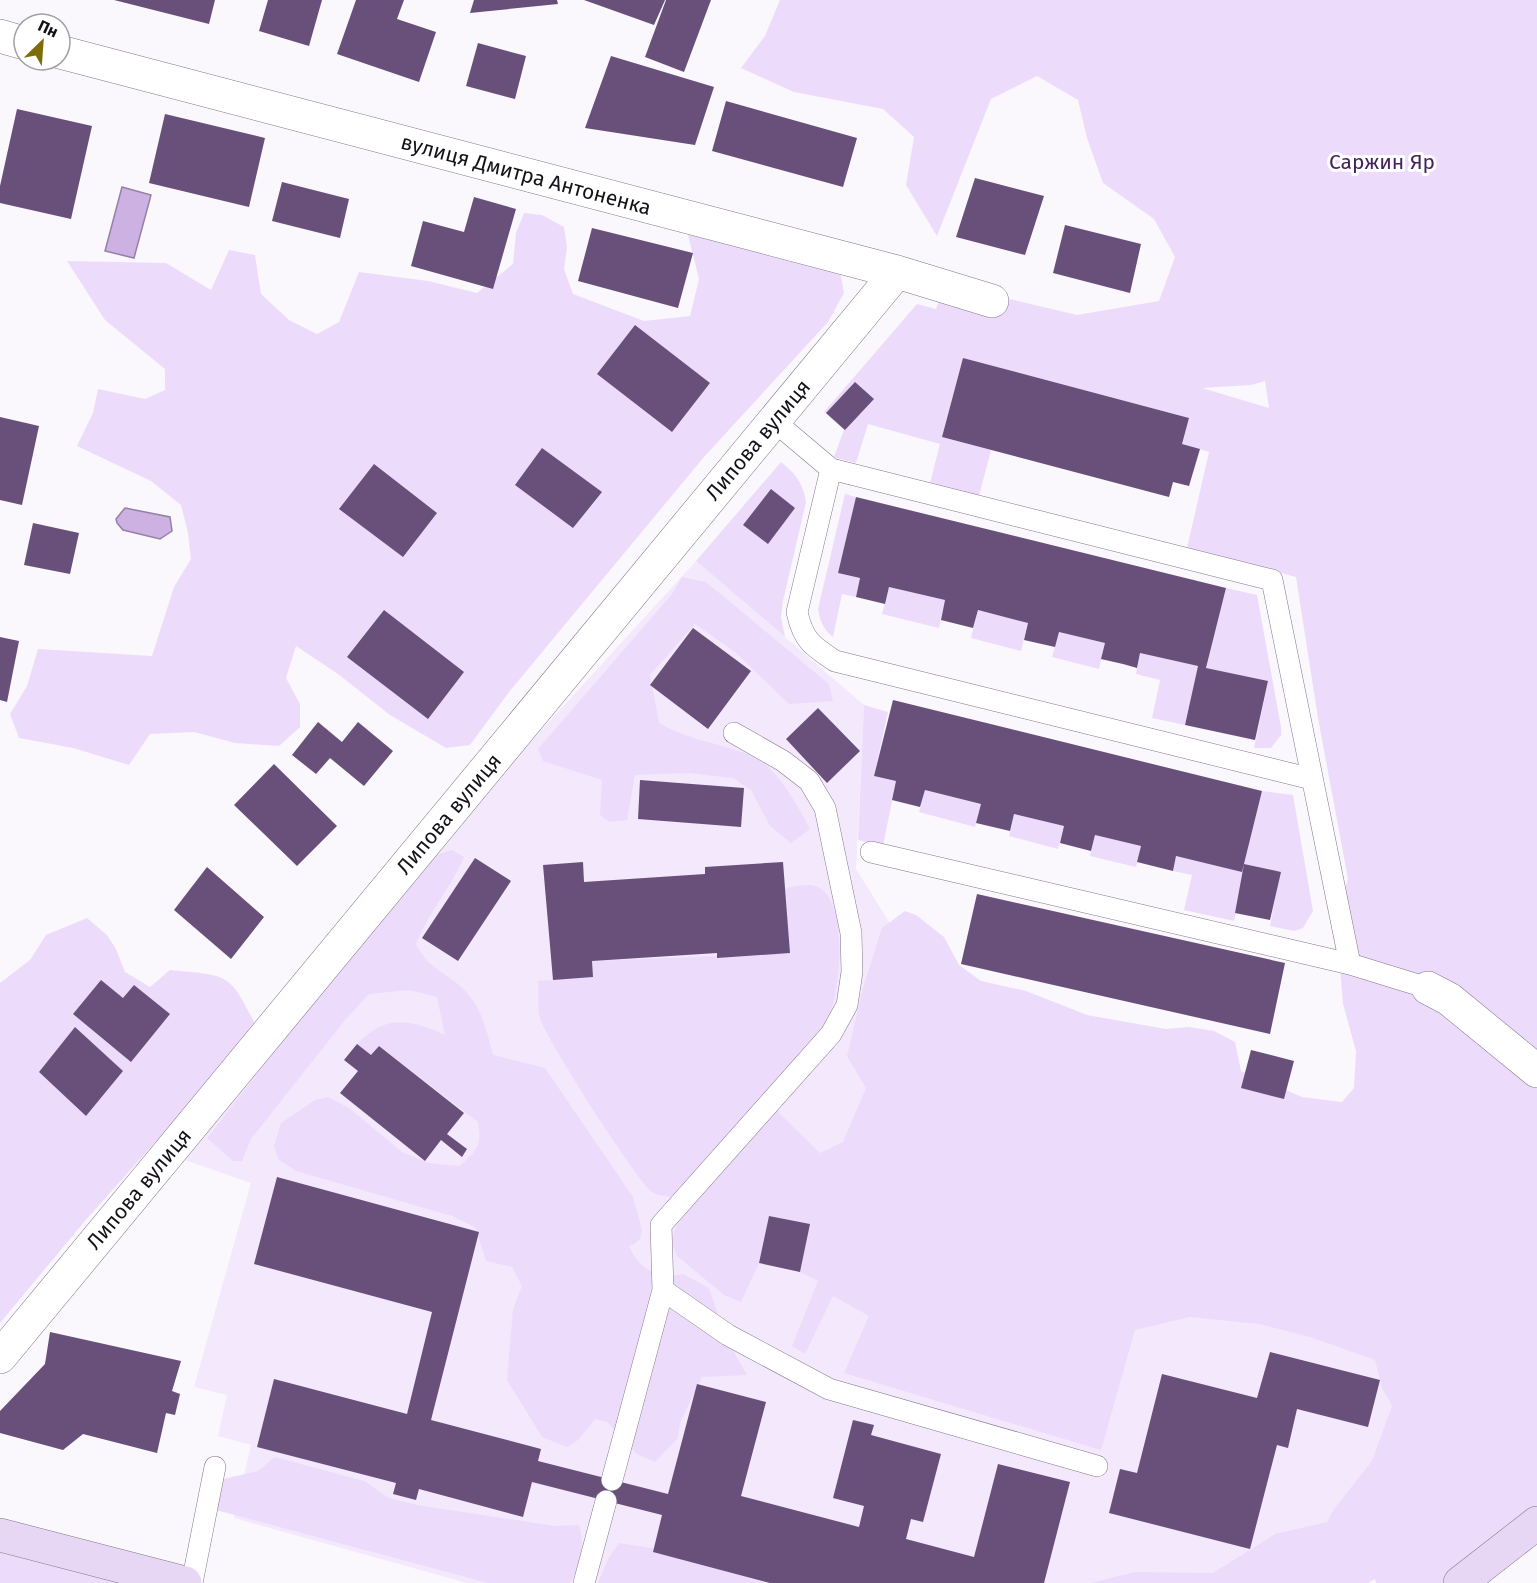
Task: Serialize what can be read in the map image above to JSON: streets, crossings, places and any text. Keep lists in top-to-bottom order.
{
  "streets": {
    "street": ["вулиця Дмитра Антоненка", "Липова вулиця"]
  },
  "crossings": [
    ["вулиця Дмитра Антоненка", "Липова вулиця"]
  ],
  "parks": ["Саржин Яр"],
  "north": "top right"
}
